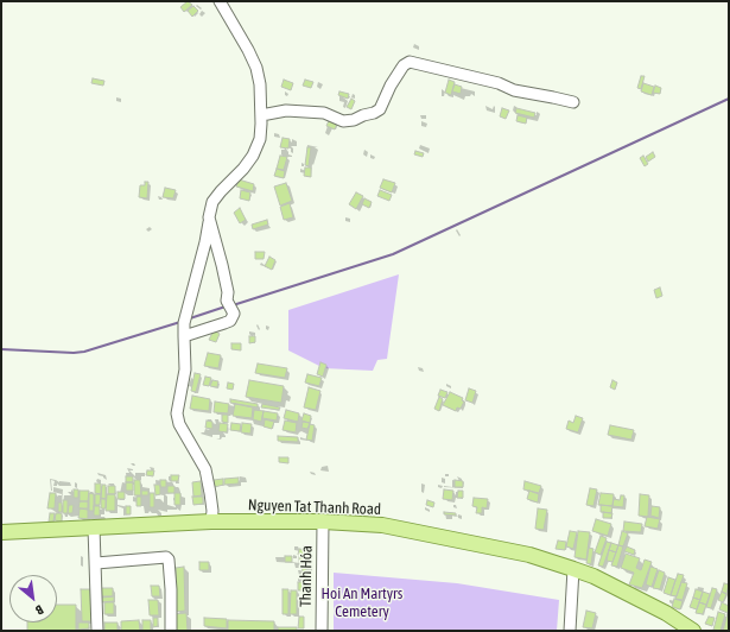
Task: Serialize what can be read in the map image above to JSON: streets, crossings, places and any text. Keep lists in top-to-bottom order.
{
  "streets": {
    "main road": ["Nguyen Tat Thanh Road"],
    "street": ["Thanh Hóa"]
  },
  "crossings": [
    ["Nguyen Tat Thanh Road", "Thanh Hóa"]
  ],
  "parks": ["Hoi An Martyrs Cemetery"],
  "north": "bottom right"
}
